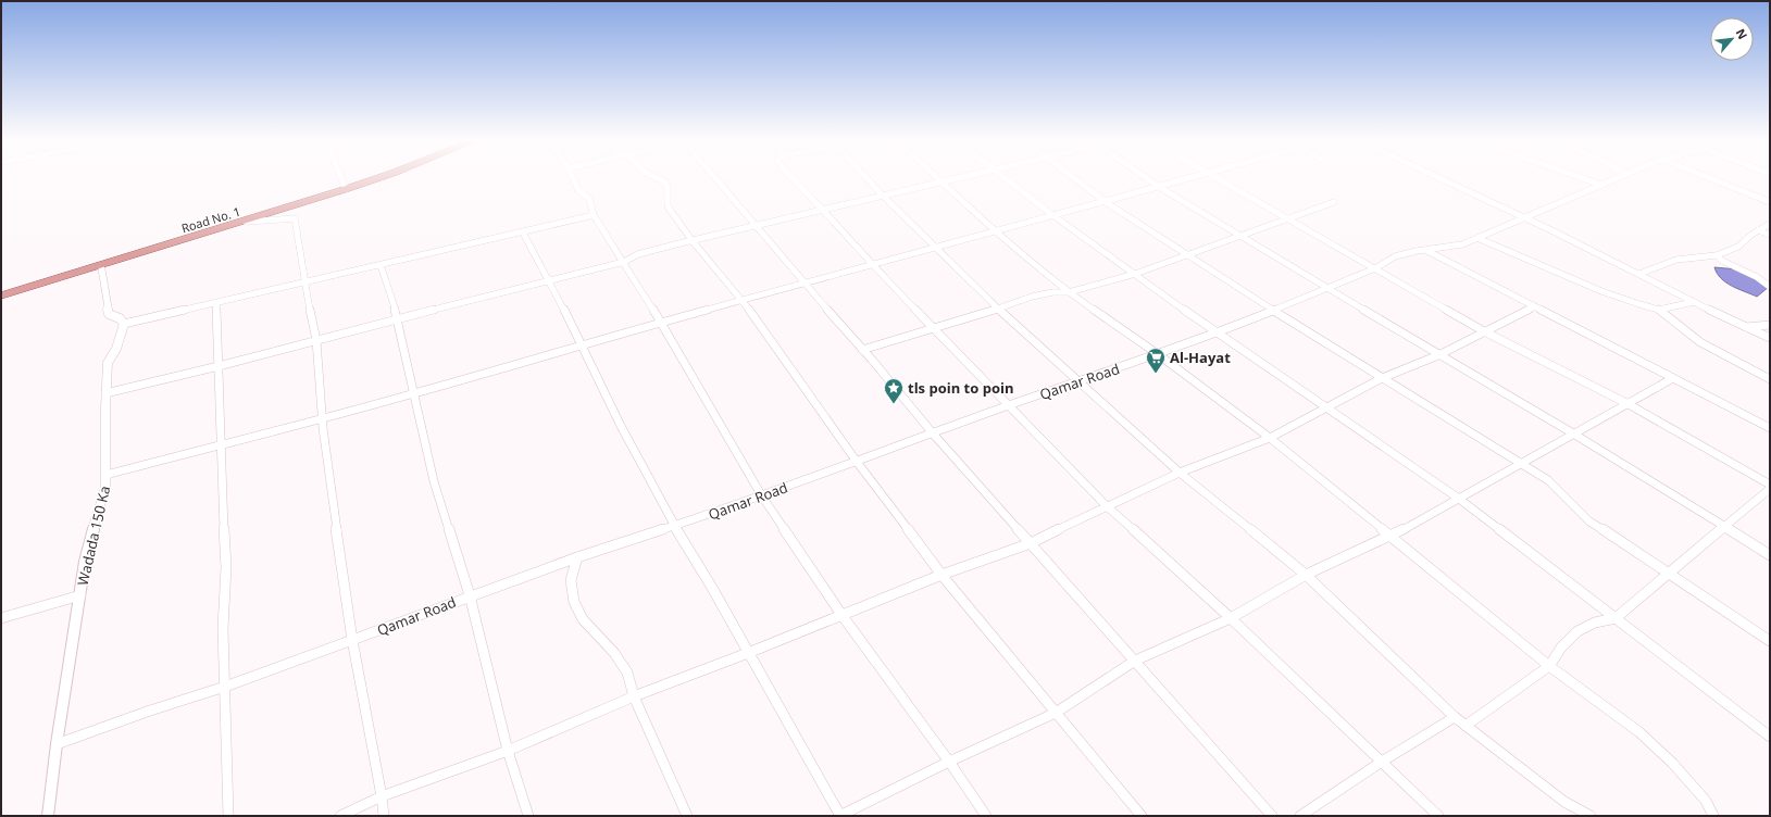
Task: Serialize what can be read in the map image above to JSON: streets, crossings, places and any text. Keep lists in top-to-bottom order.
{
  "streets": {
    "highway": ["Road No. 1"],
    "street": ["Qamar Road", "Wadada 150 Ka"]
  },
  "crossings": [
    ["Qamar Road", "Wadada 150 Ka"]
  ],
  "places": {
    "supermarket": ["Al-Hayat"],
    "place": ["tls poin to poin"]
  },
  "north": "top right"
}
